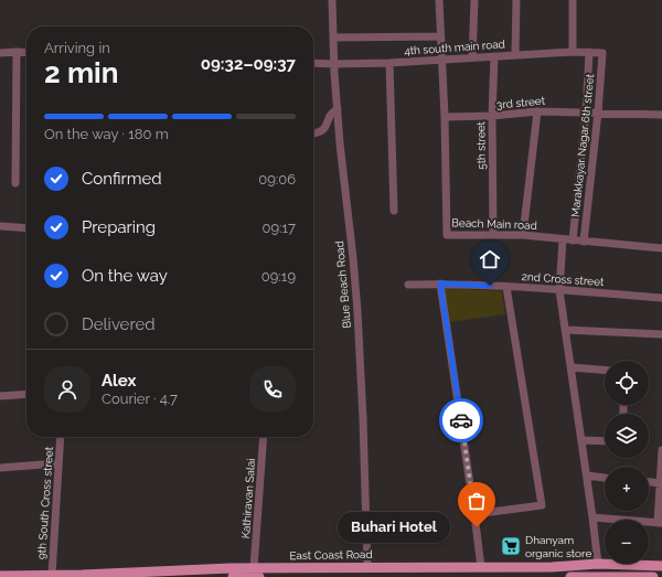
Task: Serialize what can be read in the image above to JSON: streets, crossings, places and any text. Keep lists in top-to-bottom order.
{
  "streets": {
    "main road": ["East Coast Road"],
    "street": [
      "4th south main road",
      "3rd street",
      "5th street",
      "Marakkayar Nagar 6th street",
      "Beach Main road",
      "2nd Cross street",
      "Blue Beach Road",
      "Kathiravan Salai",
      "9th South Cross street"
    ]
  },
  "crossings": [
    ["4th south main road", "5th street"],
    ["4th south main road", "Marakkayar Nagar 6th street"],
    ["4th south main road", "Beach Main road"],
    ["4th south main road", "Blue Beach Road"],
    ["3rd street", "5th street"],
    ["3rd street", "Marakkayar Nagar 6th street"],
    ["3rd street", "Beach Main road"],
    ["5th street", "Beach Main road"],
    ["Marakkayar Nagar 6th street", "Beach Main road"],
    ["Blue Beach Road", "East Coast Road"],
    ["Kathiravan Salai", "East Coast Road"],
    ["9th South Cross street", "East Coast Road"]
  ],
  "places": {
    "other": ["Buhari Hotel"],
    "supermarket": ["Dhanyam organic store"]
  },
  "page": {
    "heading": ["2 min", "Arriving in", "09:32–09:37"],
    "panel": ["Alex", "Courier · 4.7"],
    "bar": "On the way · 180 m",
    "list": [
      ["Confirmed", "09:06"],
      ["Preparing", "09:17"],
      ["On the way", "09:19"],
      "Delivered"
    ],
    "map_buttons": ["+", "−"],
    "bubble": "Buhari Hotel"
  }
}
